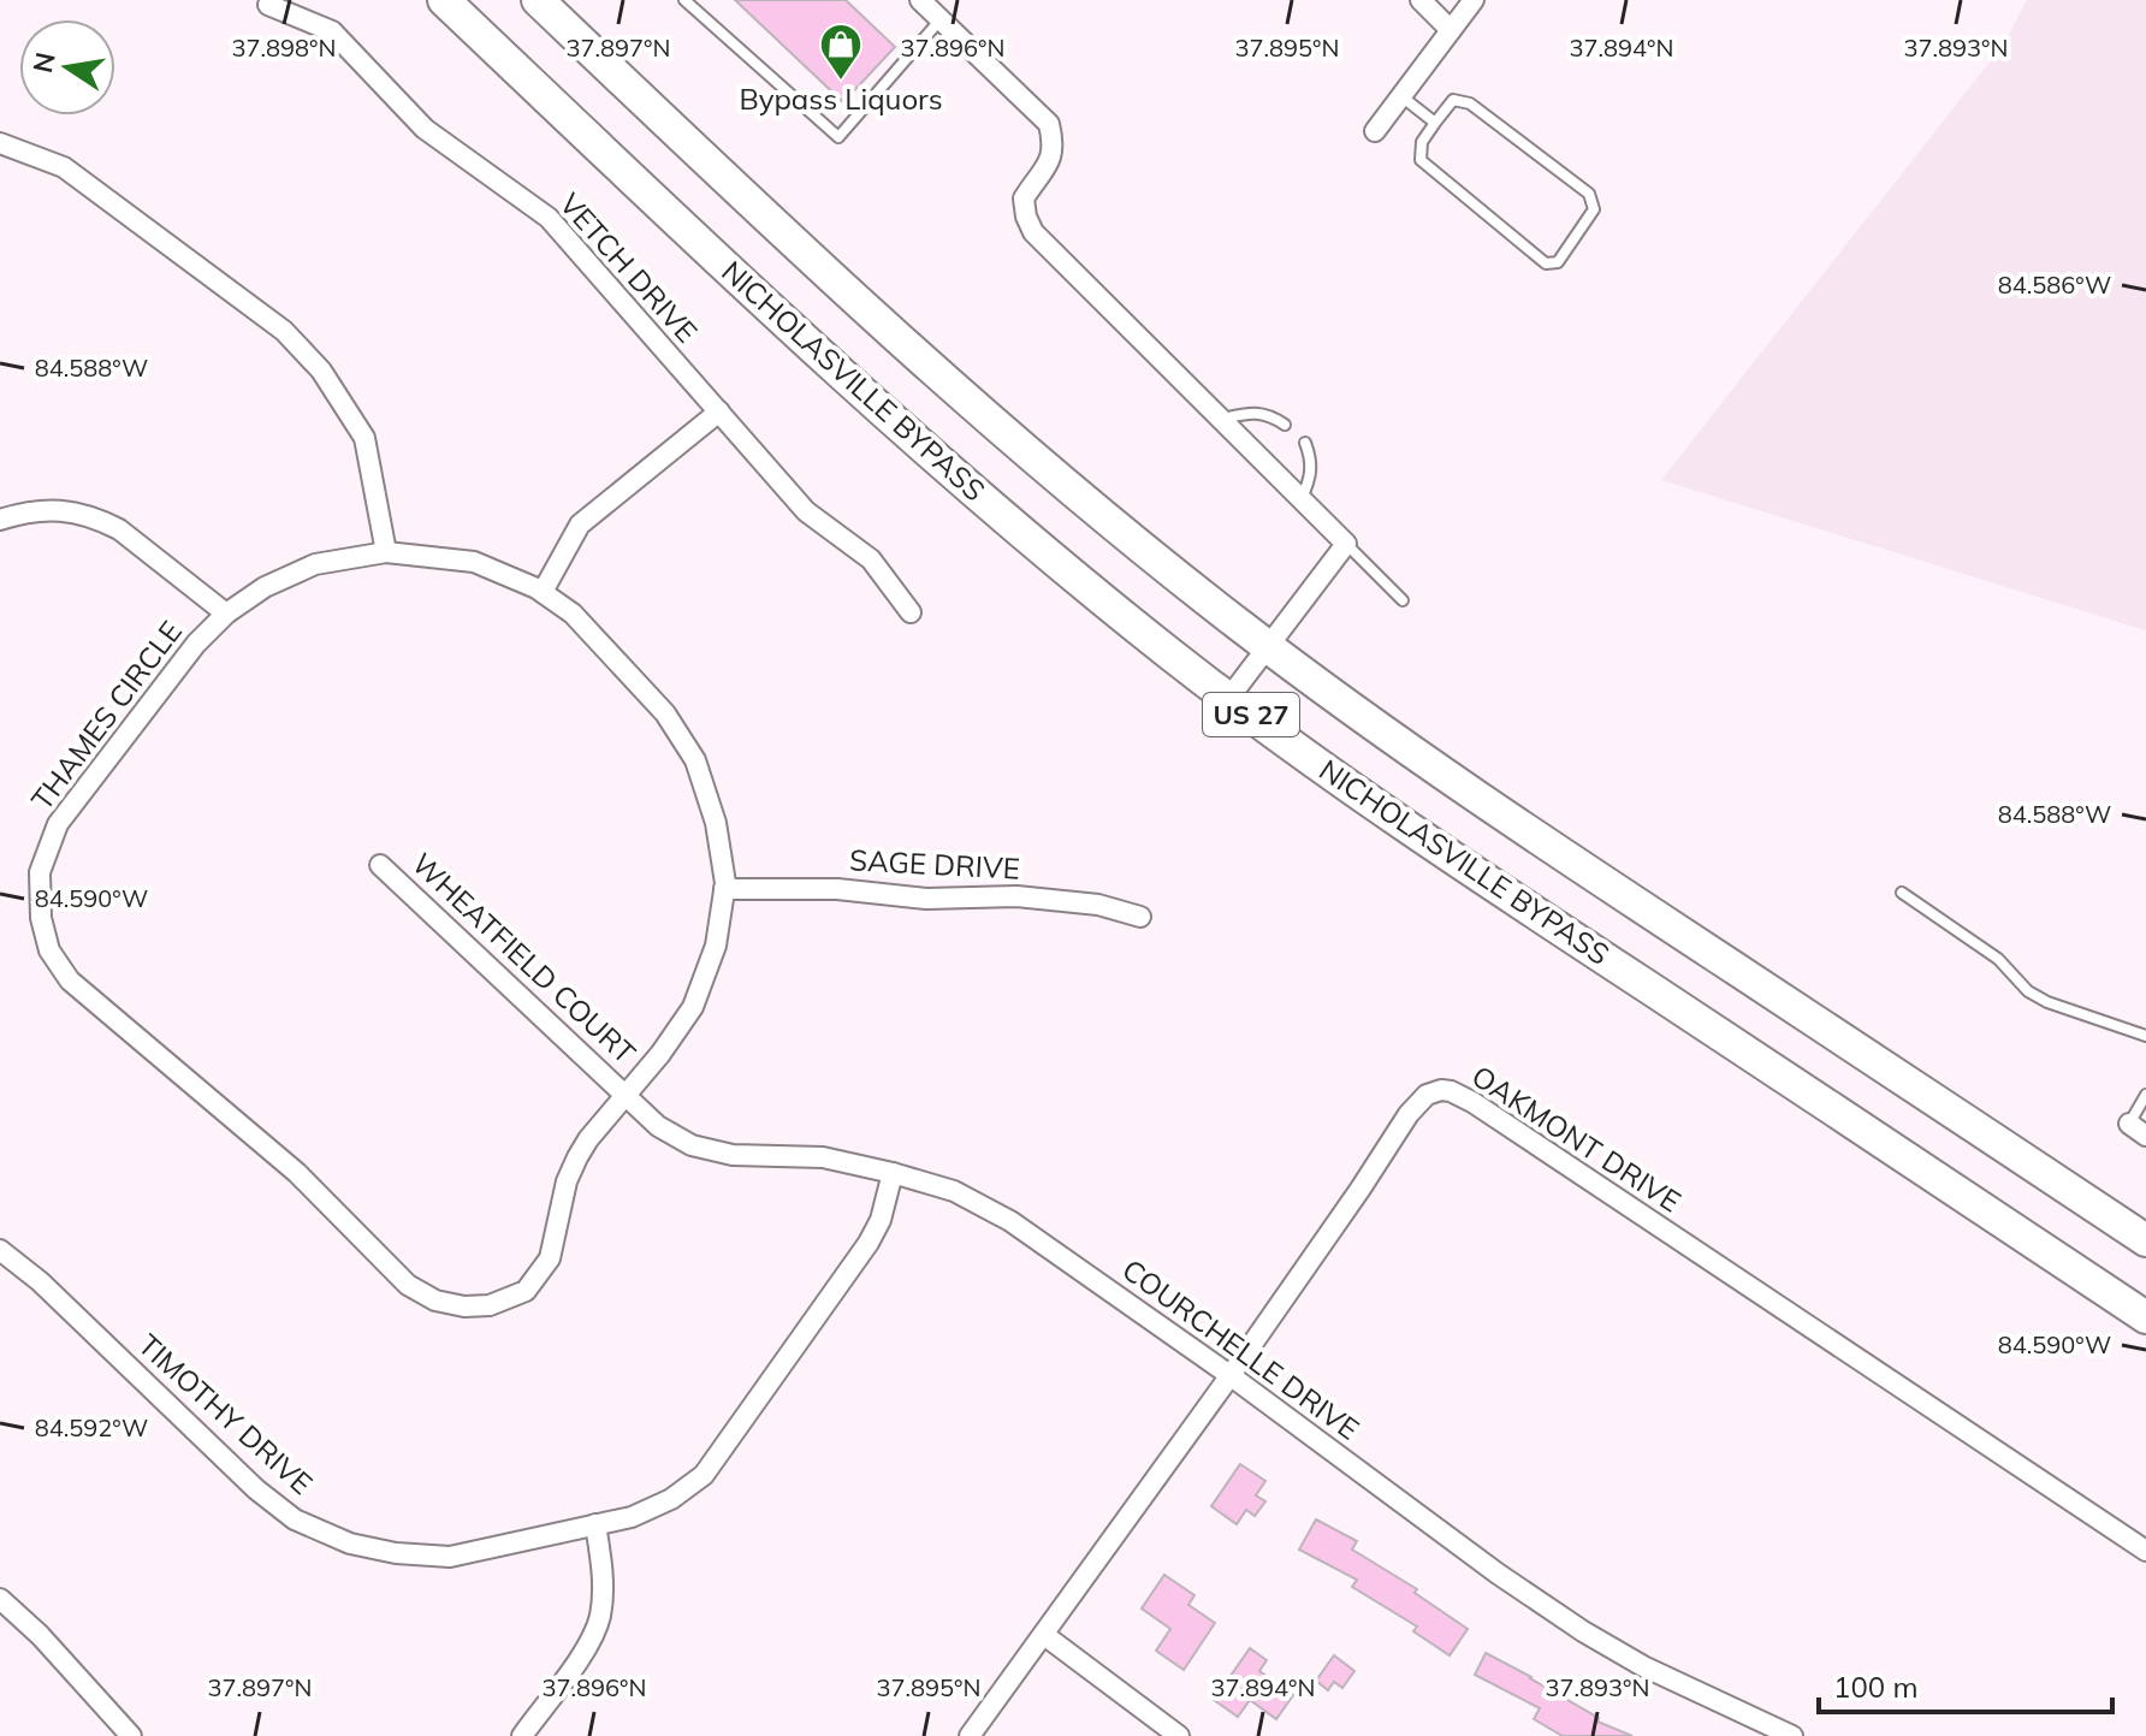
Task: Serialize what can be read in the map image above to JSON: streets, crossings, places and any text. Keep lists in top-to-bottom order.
{
  "streets": {
    "highway": ["NICHOLASVILLE BYPASS", "US 27"],
    "street": [
      "VETCH DRIVE",
      "THAMES CIRCLE",
      "SAGE DRIVE",
      "WHEATFIELD COURT",
      "OAKMONT DRIVE",
      "COURCHELLE DRIVE",
      "TIMOTHY DRIVE"
    ]
  },
  "crossings": [
    ["THAMES CIRCLE", "SAGE DRIVE"],
    ["THAMES CIRCLE", "WHEATFIELD COURT"],
    ["THAMES CIRCLE", "COURCHELLE DRIVE"],
    ["WHEATFIELD COURT", "COURCHELLE DRIVE"],
    ["OAKMONT DRIVE", "COURCHELLE DRIVE"],
    ["COURCHELLE DRIVE", "TIMOTHY DRIVE"]
  ],
  "places": {
    "shop": ["Bypass Liquors"]
  },
  "scale_bar": "100 m",
  "north": "left",
  "coordinates": [
    "37.898°N",
    "37.897°N",
    "37.896°N",
    "37.895°N",
    "37.894°N",
    "37.893°N",
    "84.586°W",
    "84.588°W",
    "84.590°W",
    "84.592°W"
  ]
}
